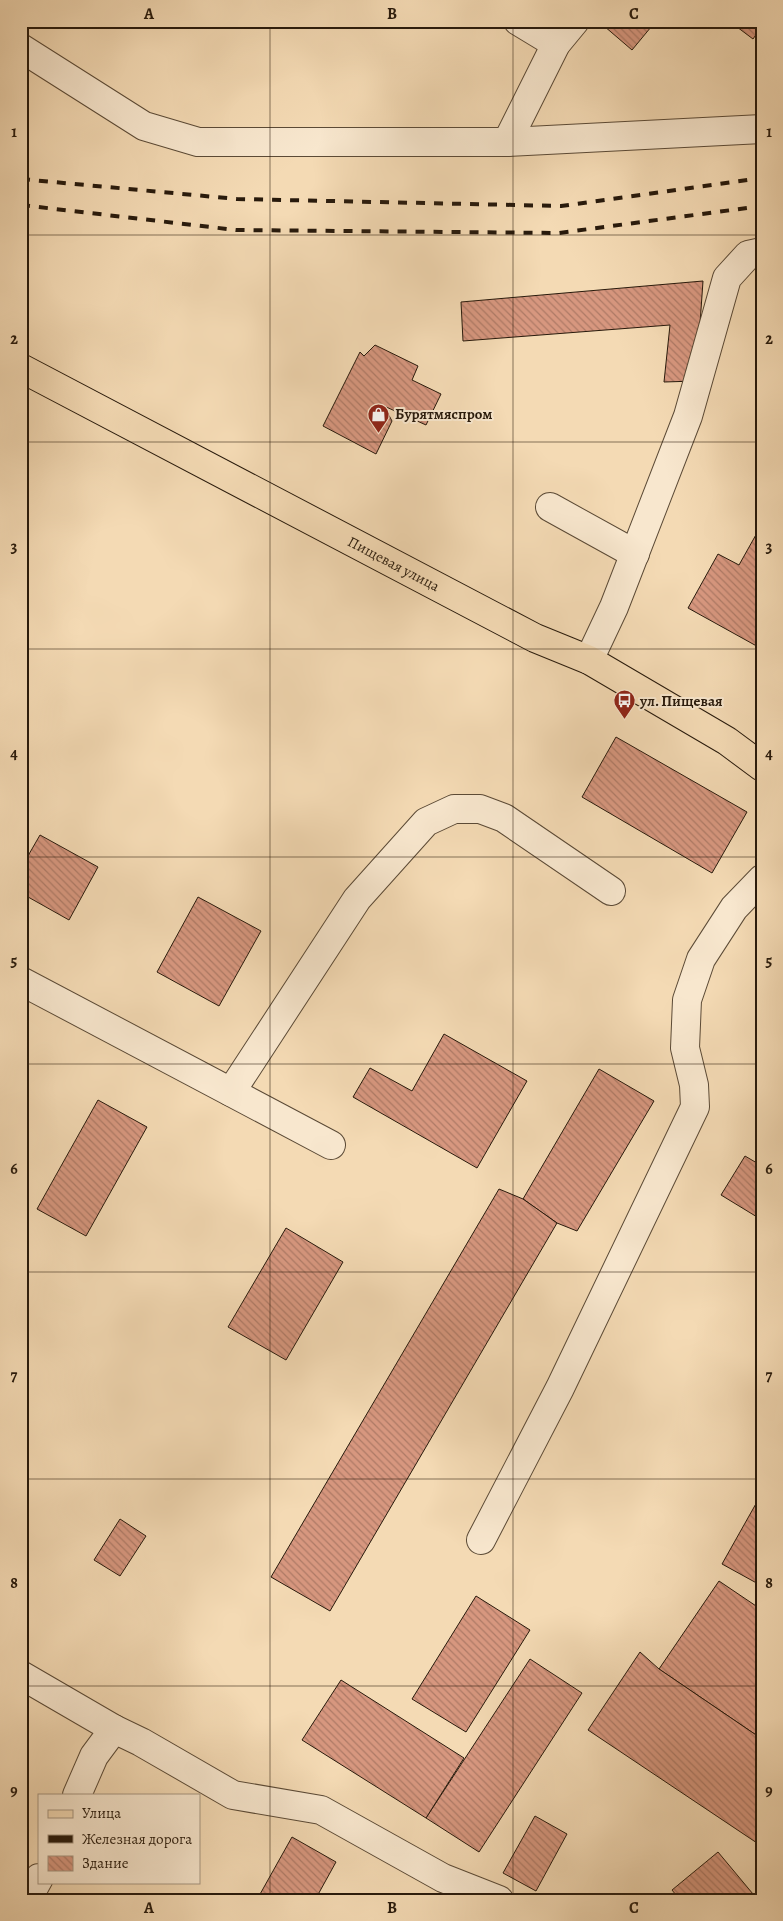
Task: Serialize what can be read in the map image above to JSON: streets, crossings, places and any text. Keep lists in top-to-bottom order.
{
  "streets": {
    "main road": ["Пищевая улица"]
  },
  "places": {
    "shop": ["Бурятмяспром"],
    "bus stop": ["ул. Пищевая"]
  },
  "legend": ["Улица", "Железная дорога", "Здание"],
  "grid": {
    "columns": ["A", "B", "C"],
    "rows": [
      "1",
      "2",
      "3",
      "4",
      "5",
      "6",
      "7",
      "8",
      "9"
    ]
  }
}
